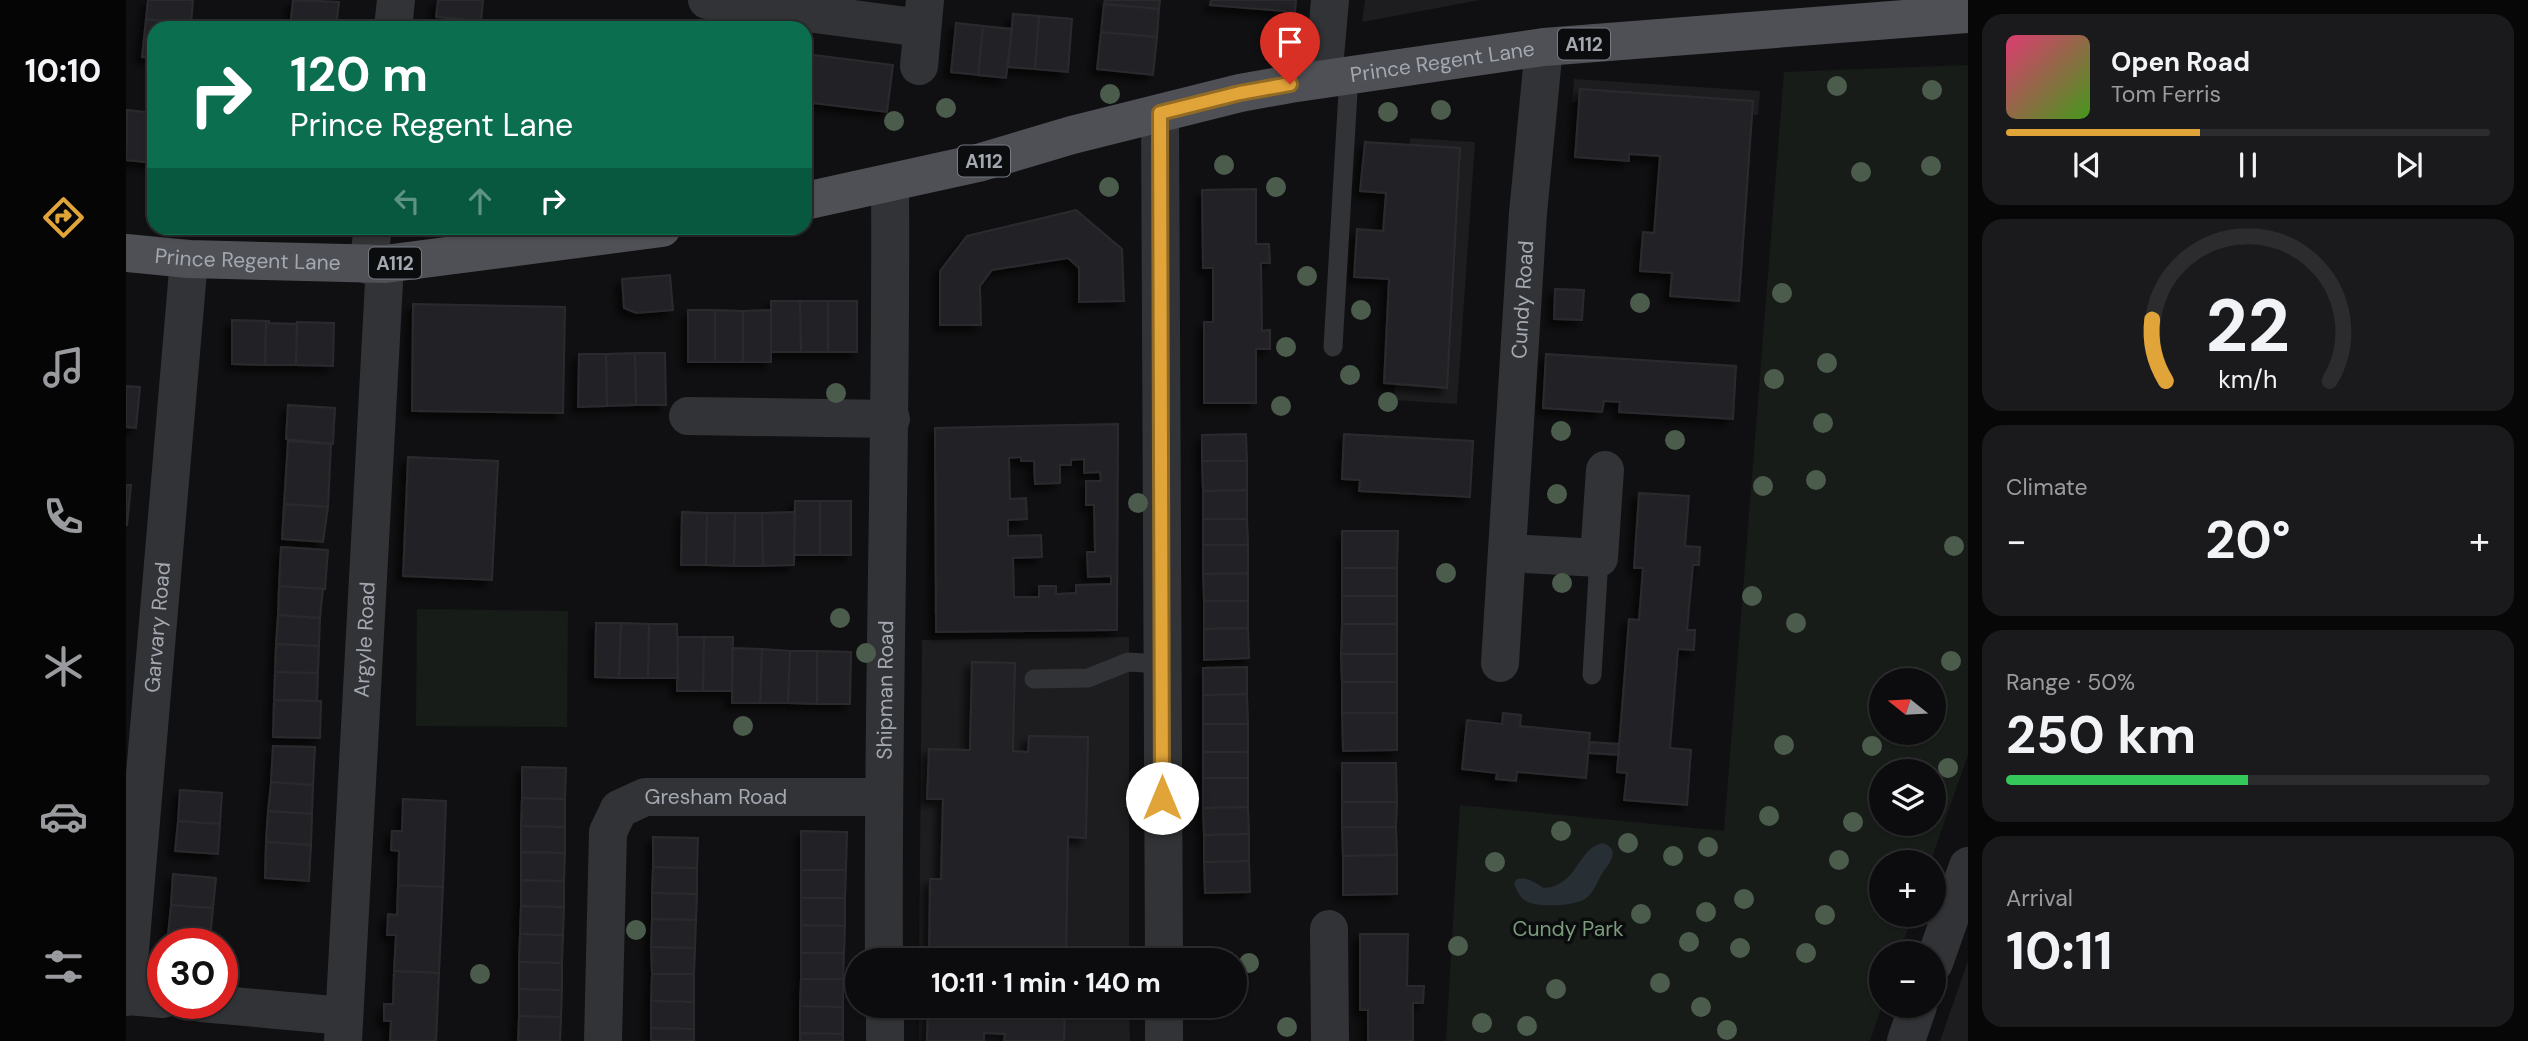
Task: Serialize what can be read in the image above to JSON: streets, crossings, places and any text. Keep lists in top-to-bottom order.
{
  "streets": {
    "main road": ["A112", "Prince Regent Lane"],
    "street": [
      "Cundy Road",
      "Garvary Road",
      "Argyle Road",
      "Shipman Road",
      "Gresham Road"
    ]
  },
  "crossings": [
    ["Prince Regent Lane", "Cundy Road"],
    ["Prince Regent Lane", "Garvary Road"],
    ["Prince Regent Lane", "Argyle Road"],
    ["Prince Regent Lane", "Shipman Road"],
    ["Shipman Road", "Gresham Road"]
  ],
  "parks": ["Cundy Park"],
  "north": "left",
  "page": {
    "tabs": "10:10",
    "turn": ["120 m", "Prince Regent Lane"],
    "song": ["Open Road", "Tom Ferris"],
    "tile": [
      "Climate",
      ["Range · 50%", "250 km"],
      ["Arrival", "10:11"]
    ],
    "heat": ["−", "20°", "+"],
    "map_buttons": ["+", "−"],
    "limit": "30",
    "trip": "10:11 · 1 min · 140 m",
    "gauge": ["22", "km/h"]
  }
}
